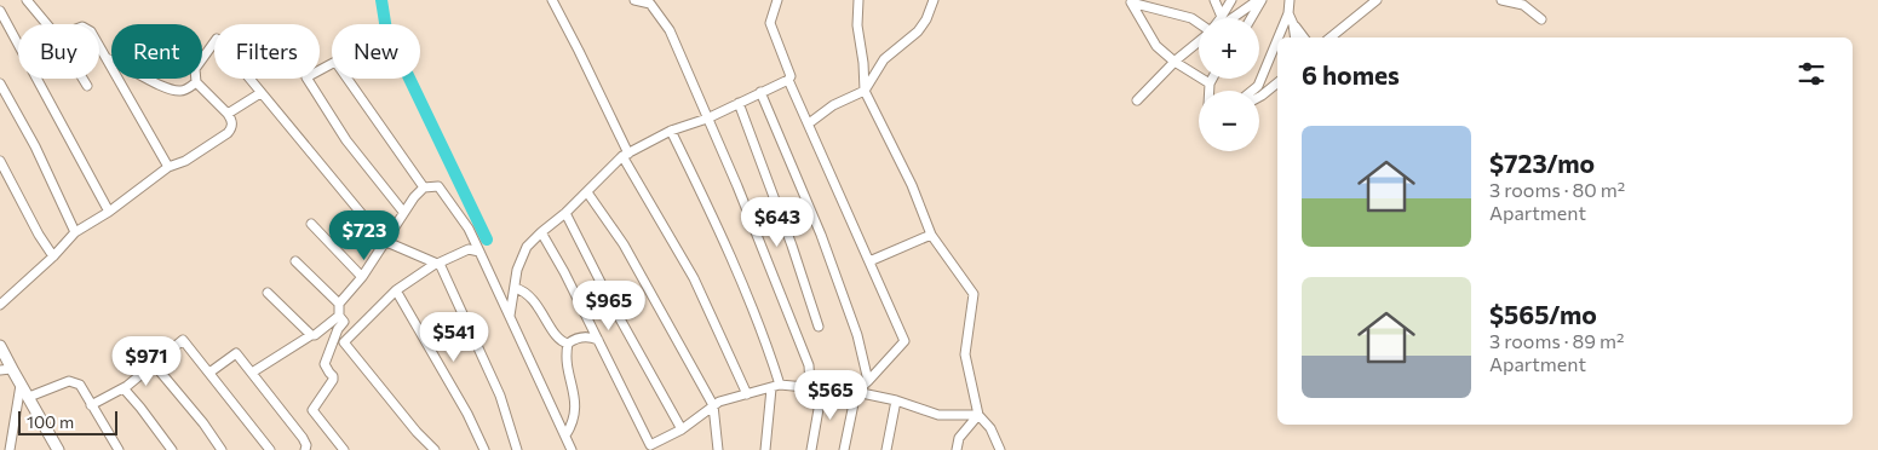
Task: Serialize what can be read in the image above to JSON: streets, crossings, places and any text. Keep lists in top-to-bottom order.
{
  "scale_bar": "100 m",
  "page": {
    "map_buttons": ["+", "−"],
    "chip": [
      "Buy",
      "Rent",
      "Filters",
      "New"
    ],
    "heading": "6 homes",
    "list": [
      {
        "name": "$723/mo",
        "note": "3 rooms · 80 m² · Apartment"
      },
      {
        "name": "$565/mo",
        "note": "3 rooms · 89 m² · Apartment"
      }
    ],
    "price": [
      "$643",
      "$723",
      "$965",
      "$541",
      "$971",
      "$565"
    ],
    "scale": "100 m"
  }
}
